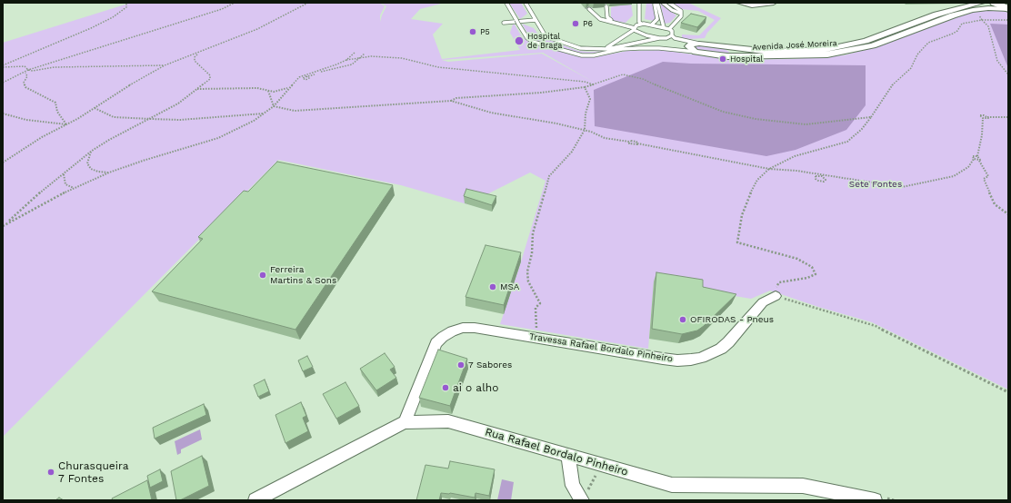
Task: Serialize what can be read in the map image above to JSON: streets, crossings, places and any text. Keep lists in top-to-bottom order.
{
  "streets": {
    "street": ["Avenida José Moreira", "Travessa Rafael Bordalo Pinheiro", "Rua Rafael Bordalo Pinheiro"]
  },
  "crossings": [
    ["Travessa Rafael Bordalo Pinheiro", "Rua Rafael Bordalo Pinheiro"]
  ],
  "parks": ["Sete Fontes"],
  "places": [
    "P6",
    "P5",
    "Hospital de Braga",
    "Hospital",
    "Ferreira Martins & Sons",
    "MSA",
    "OFIRODAS - Pneus",
    "7 Sabores",
    "ai o alho",
    "Churasqueira 7 Fontes"
  ]
}
